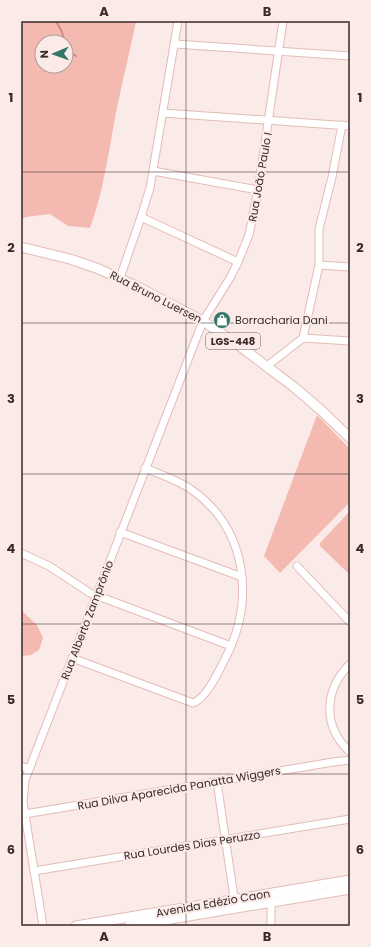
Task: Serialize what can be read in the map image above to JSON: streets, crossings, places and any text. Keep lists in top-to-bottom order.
{
  "streets": {
    "main road": ["Rua Bruno Luersen", "LGS-448", "Avenida Edézio Caon"],
    "street": [
      "Rua João Paulo I",
      "Rua Alberto Zamprônio",
      "Rua Dilva Aparecida Panatta Wiggers",
      "Rua Lourdes Dias Peruzzo"
    ]
  },
  "crossings": [
    ["Rua João Paulo I", "Rua Bruno Luersen"],
    ["Rua João Paulo I", "Rua Alberto Zamprônio"],
    ["Rua Bruno Luersen", "Rua Alberto Zamprônio"],
    ["Rua Alberto Zamprônio", "Rua Dilva Aparecida Panatta Wiggers"],
    ["Rua Alberto Zamprônio", "Rua Lourdes Dias Peruzzo"]
  ],
  "places": {
    "shop": ["Borracharia Dani"]
  },
  "north": "left",
  "grid": {
    "columns": ["A", "B"],
    "rows": [
      "1",
      "2",
      "3",
      "4",
      "5",
      "6"
    ]
  }
}
